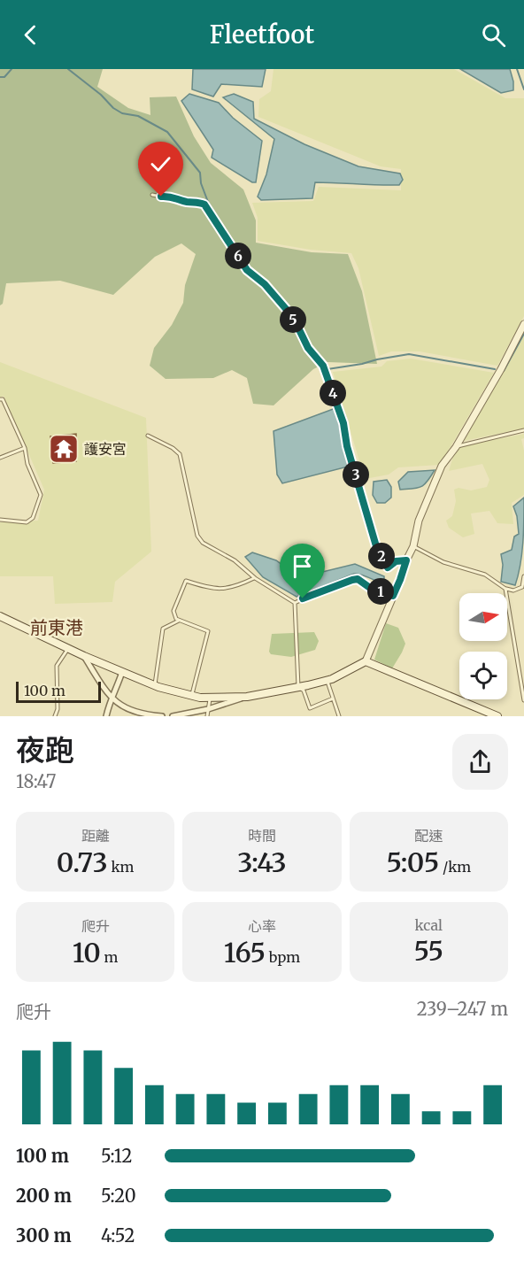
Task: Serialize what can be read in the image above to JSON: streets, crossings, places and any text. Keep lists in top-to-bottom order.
{
  "districts": ["前東港"],
  "places": {
    "temple": ["護安宮"]
  },
  "scale_bar": "100 m",
  "north": "right",
  "page": {
    "header": "Fleetfoot",
    "pins": [
      "6",
      "5",
      "4",
      "3",
      "2",
      "1"
    ],
    "scale": "100 m",
    "heading": ["夜跑", "18:47"],
    "stats": [
      ["距離", "0.73 km"],
      ["時間", "3:43"],
      ["配速", "5:05 /km"],
      ["爬升", "10 m"],
      ["心率", "165 bpm"],
      ["kcal", "55"]
    ],
    "chart": ["爬升", "239–247 m"],
    "list": [
      {
        "name": "100 m",
        "note": "5:12"
      },
      {
        "name": "200 m",
        "note": "5:20"
      },
      {
        "name": "300 m",
        "note": "4:52"
      }
    ]
  }
}
